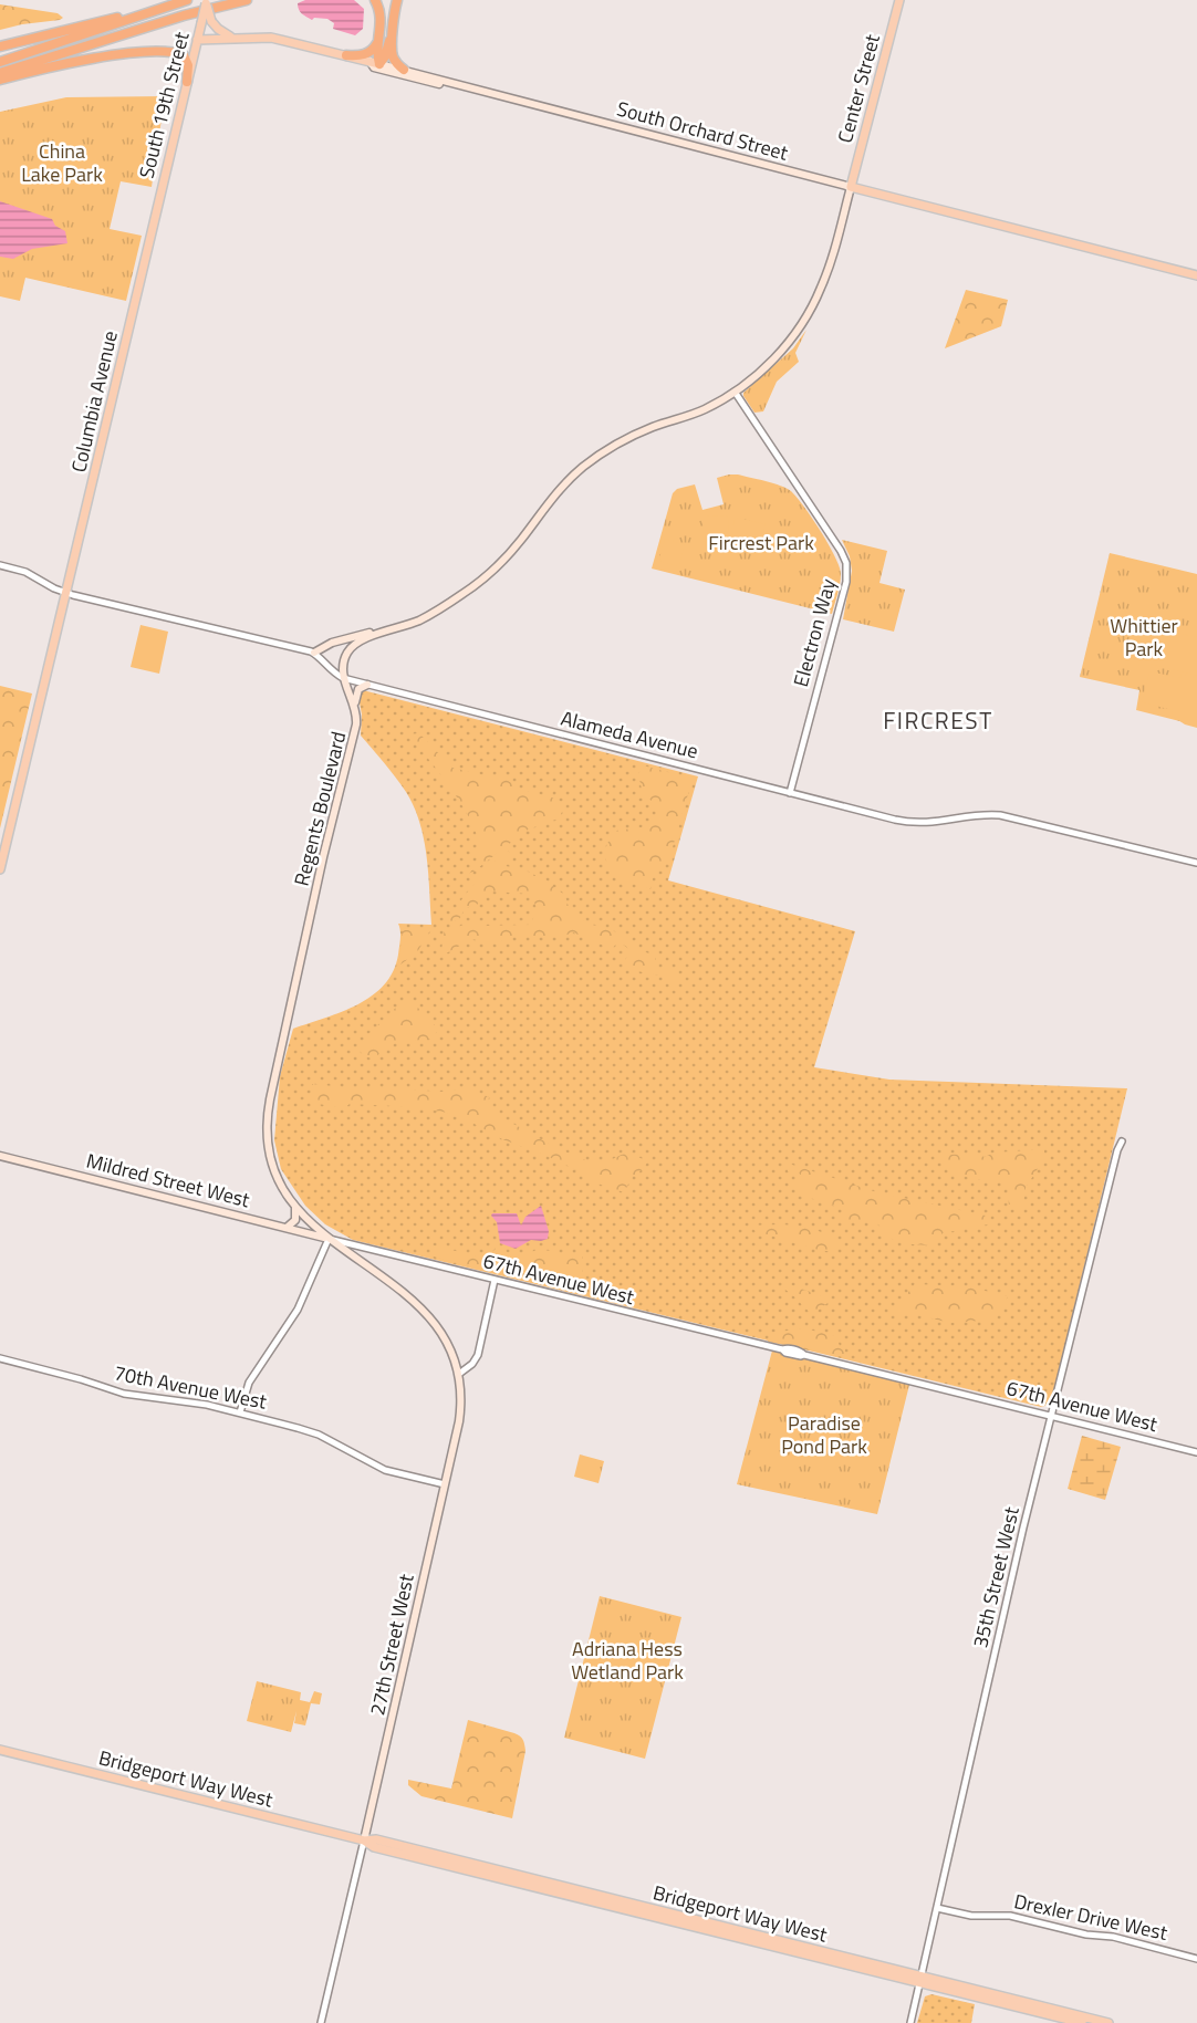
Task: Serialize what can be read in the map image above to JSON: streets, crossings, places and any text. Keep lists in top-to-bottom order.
{
  "streets": {
    "main road": [
      "Center Street",
      "South 19th Street",
      "South Orchard Street",
      "Columbia Avenue",
      "Regents Boulevard",
      "Mildred Street West",
      "27th Street West",
      "Bridgeport Way West"
    ],
    "street": [
      "Electron Way",
      "Alameda Avenue",
      "67th Avenue West",
      "70th Avenue West",
      "35th Street West",
      "Drexler Drive West"
    ]
  },
  "crossings": [
    ["Center Street", "South Orchard Street"],
    ["South 19th Street", "South Orchard Street"],
    ["South 19th Street", "Columbia Avenue"],
    ["Electron Way", "Alameda Avenue"],
    ["Alameda Avenue", "Regents Boulevard"],
    ["Regents Boulevard", "Mildred Street West"],
    ["Regents Boulevard", "67th Avenue West"],
    ["Regents Boulevard", "27th Street West"],
    ["Mildred Street West", "67th Avenue West"],
    ["67th Avenue West", "35th Street West"],
    ["70th Avenue West", "27th Street West"],
    ["35th Street West", "Bridgeport Way West"],
    ["35th Street West", "Drexler Drive West"],
    ["27th Street West", "Bridgeport Way West"]
  ],
  "districts": ["FIRCREST"],
  "parks": [
    "China Lake Park",
    "Fircrest Park",
    "Whittier Park",
    "Paradise Pond Park",
    "Adriana Hess Wetland Park"
  ]
}
